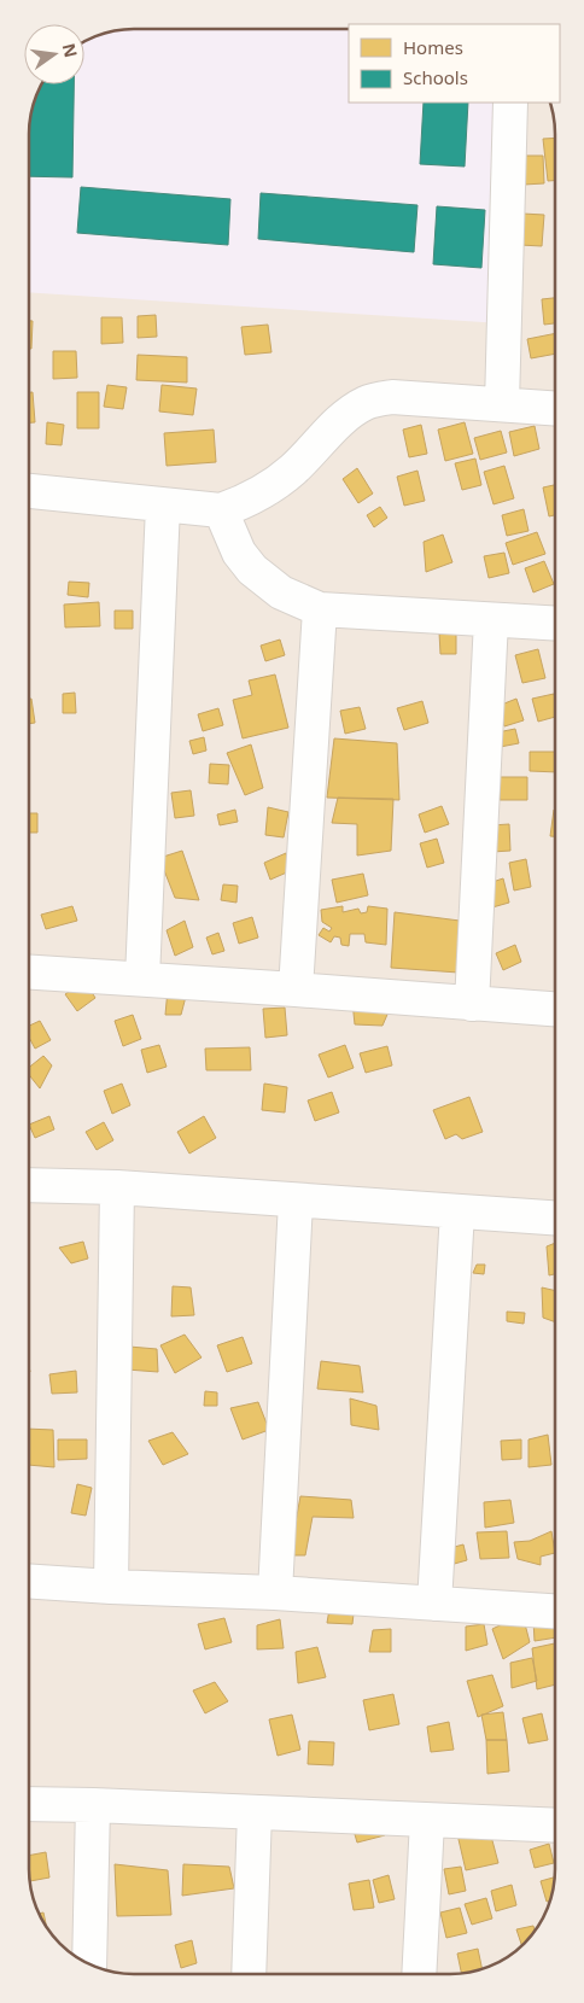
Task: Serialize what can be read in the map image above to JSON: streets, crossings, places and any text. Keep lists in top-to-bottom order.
{
  "legend": ["Homes", "Schools"],
  "north": "right"
}
